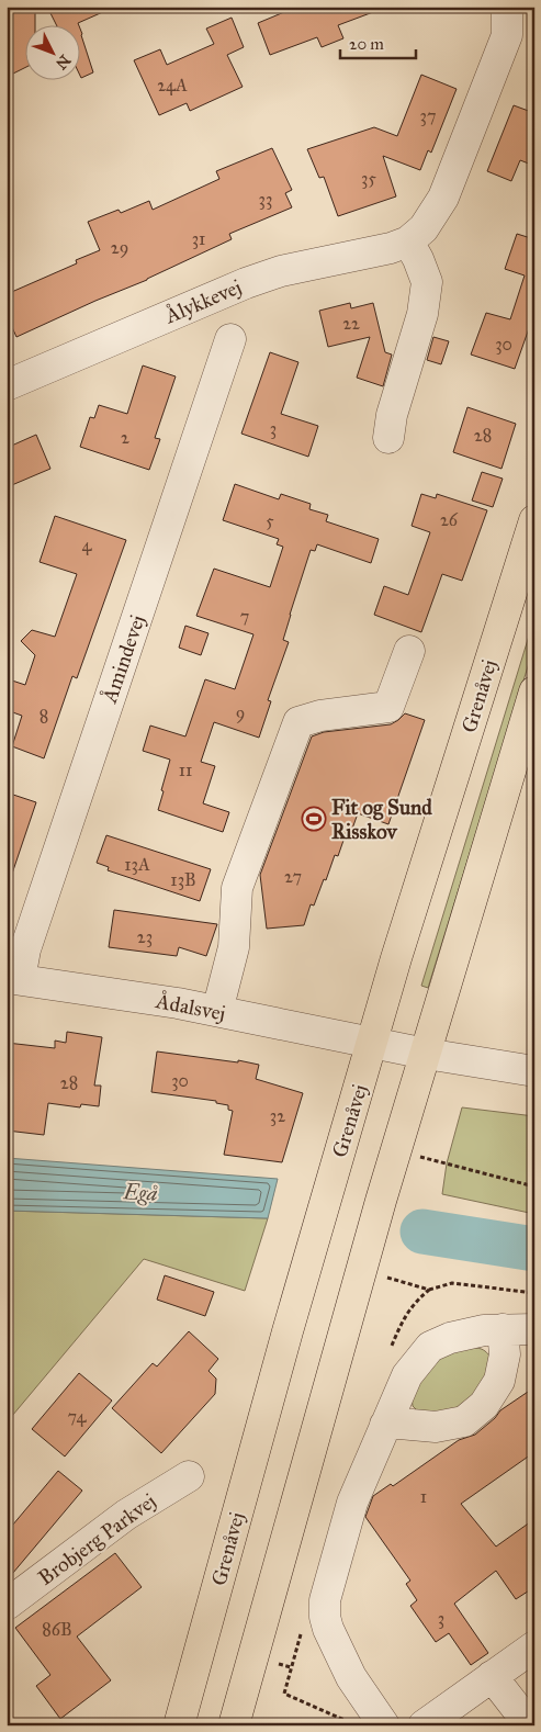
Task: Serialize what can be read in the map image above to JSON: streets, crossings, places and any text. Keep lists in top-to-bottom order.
{
  "streets": {
    "main road": ["Grenåvej"],
    "street": [
      "Ålykkevej",
      "Åmindevej",
      "Ådalsvej",
      "Brobjerg Parkvej"
    ]
  },
  "crossings": [
    ["Åmindevej", "Ådalsvej"],
    ["Grenåvej", "Ådalsvej"]
  ],
  "water": ["Egå"],
  "places": {
    "sports": ["Fit og Sund Risskov"]
  },
  "house_numbers": [
    "24A",
    "37",
    "35",
    "33",
    "31",
    "29",
    "22",
    "30",
    "3",
    "28",
    "2",
    "26",
    "5",
    "4",
    "7",
    "9",
    "8",
    "11",
    "13A",
    "27",
    "13B",
    "23",
    "30",
    "28",
    "32",
    "74",
    "1",
    "3",
    "86B"
  ],
  "scale_bar": "20 m",
  "north": "bottom right"
}
